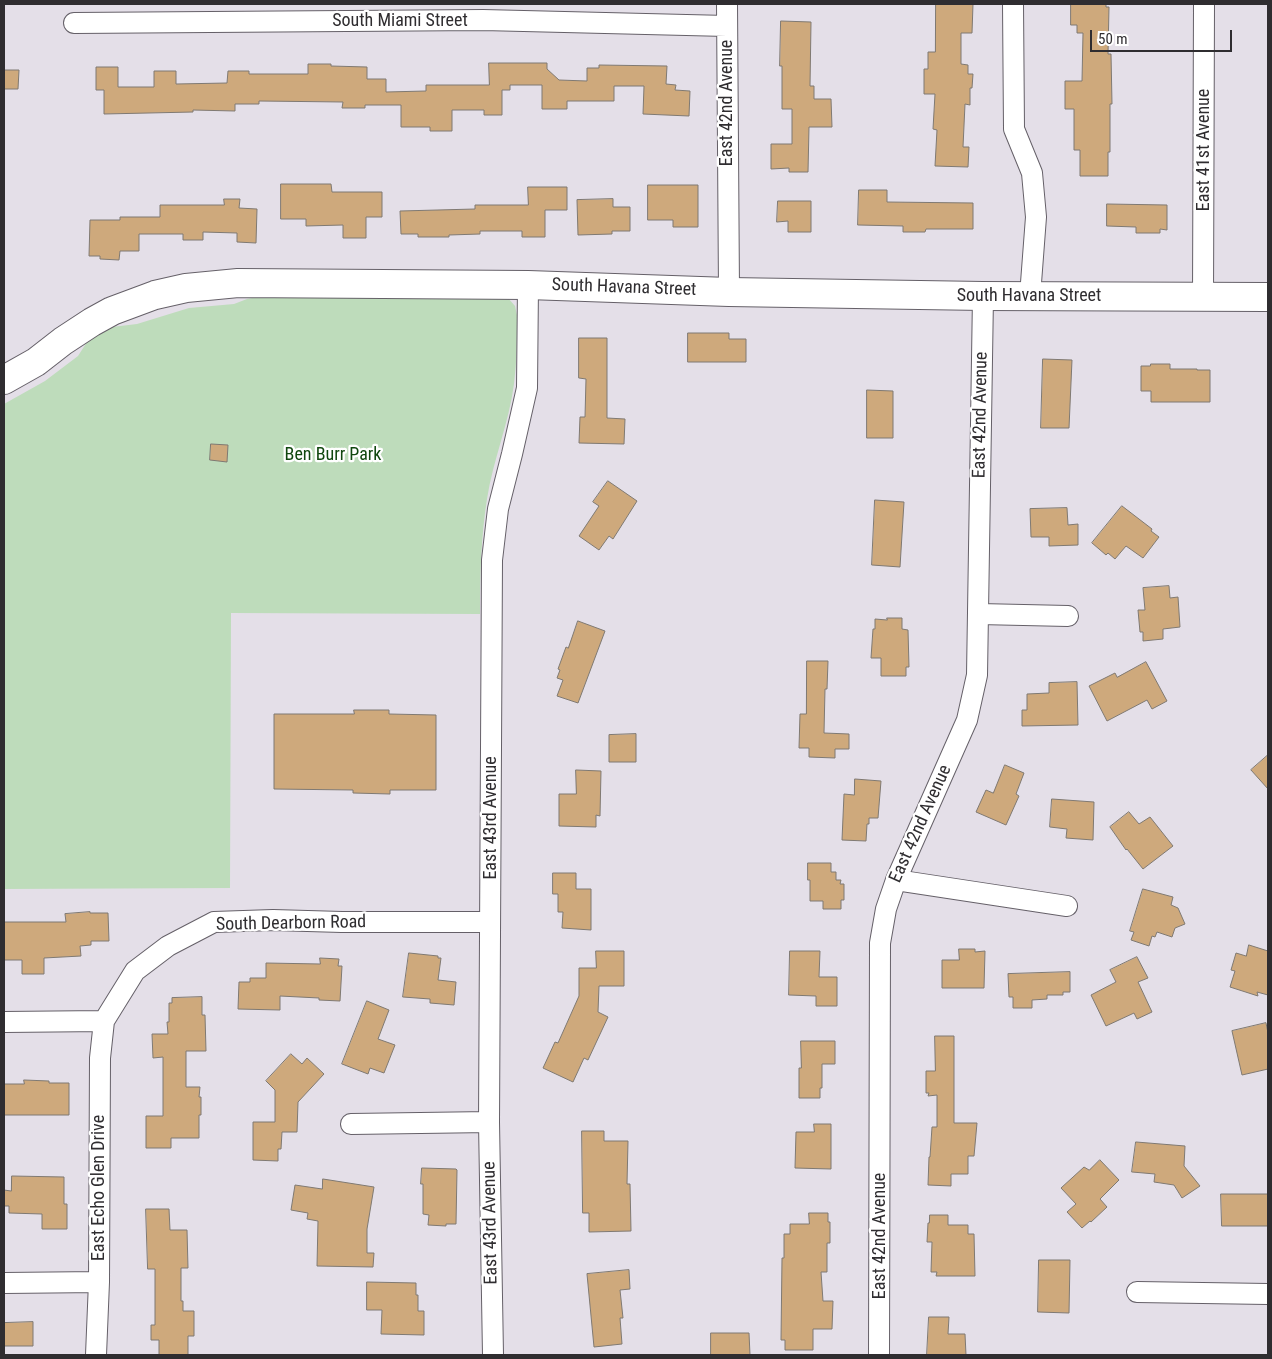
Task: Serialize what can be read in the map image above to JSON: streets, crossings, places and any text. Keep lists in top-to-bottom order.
{
  "streets": {
    "street": [
      "South Miami Street",
      "East 42nd Avenue",
      "East 41st Avenue",
      "South Havana Street",
      "East 43rd Avenue",
      "South Dearborn Road",
      "East Echo Glen Drive"
    ]
  },
  "crossings": [
    ["South Miami Street", "East 42nd Avenue"],
    ["East 42nd Avenue", "South Havana Street"],
    ["East 41st Avenue", "South Havana Street"],
    ["South Havana Street", "East 43rd Avenue"],
    ["East 43rd Avenue", "South Dearborn Road"],
    ["South Dearborn Road", "East Echo Glen Drive"]
  ],
  "parks": ["Ben Burr Park"],
  "scale_bar": "50 m"
}
